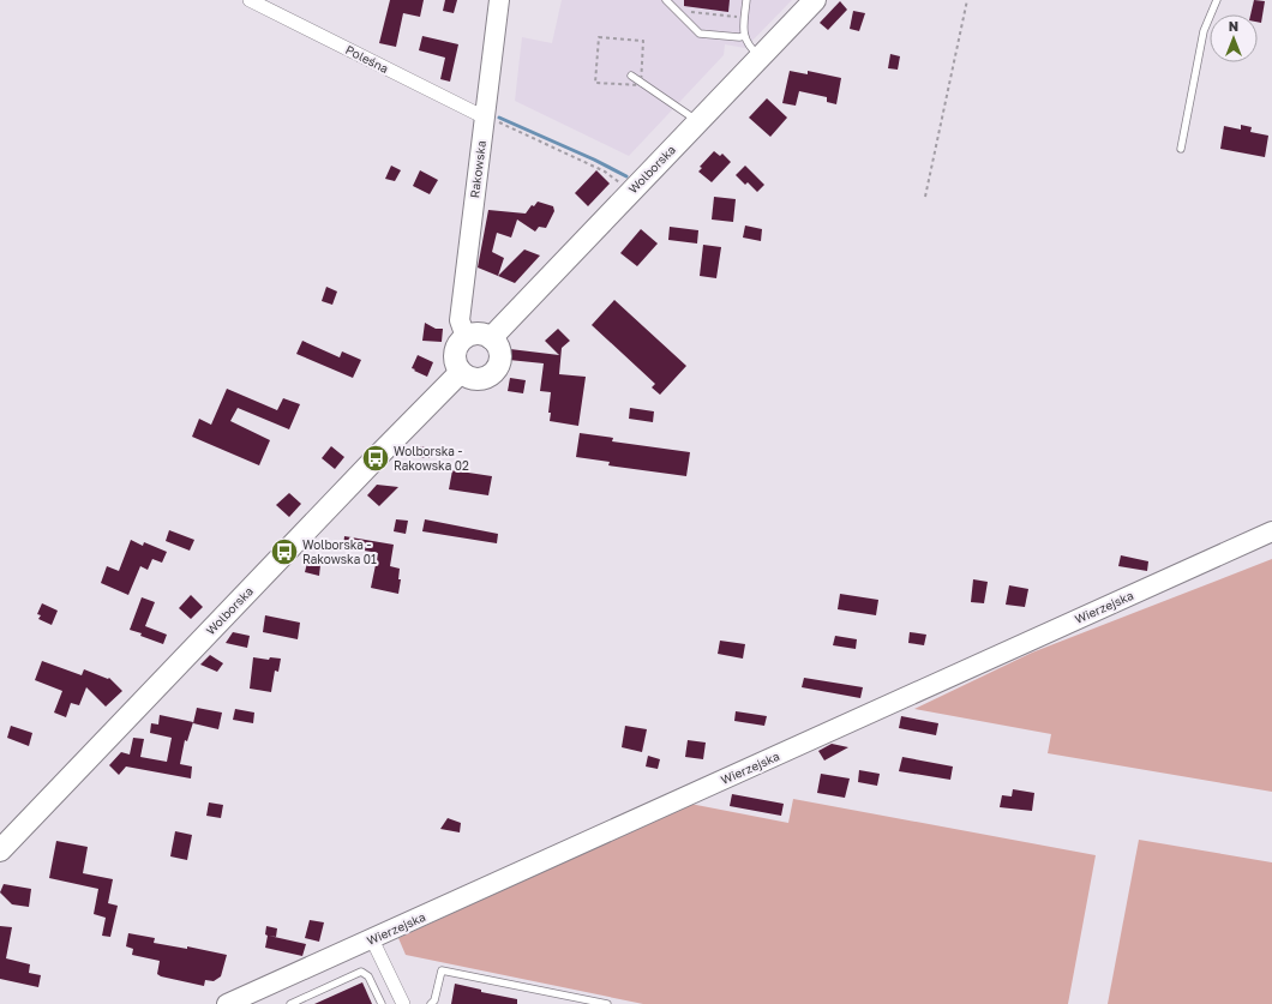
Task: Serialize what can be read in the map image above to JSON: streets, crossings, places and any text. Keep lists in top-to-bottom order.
{
  "streets": {
    "main road": ["Wolborska"],
    "street": ["Poleśna", "Rakowska", "Wierzejska"]
  },
  "crossings": [
    ["Poleśna", "Rakowska"],
    ["Rakowska", "Wolborska"]
  ],
  "places": {
    "bus stop": ["Wolborska - Rakowska 02", "Wolborska - Rakowska 01"]
  },
  "north": "top"
}
